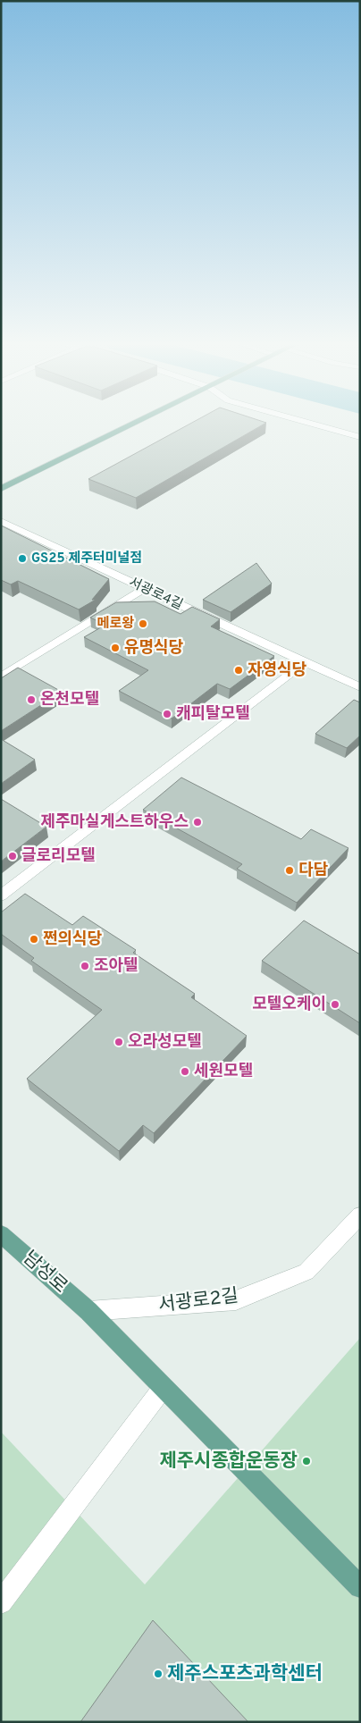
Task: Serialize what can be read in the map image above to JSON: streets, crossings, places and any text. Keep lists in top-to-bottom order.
{
  "streets": {
    "main road": ["남성로"],
    "street": ["서광로4길", "서광로2길"]
  },
  "crossings": [
    ["남성로", "서광로2길"]
  ],
  "places": [
    "GS25 제주터미널점",
    "메로왕",
    "유명식당",
    "자영식당",
    "온천모텔",
    "캐피탈모텔",
    "제주마실게스트하우스",
    "글로리모텔",
    "다담",
    "쩐의식당",
    "조아텔",
    "모텔오케이",
    "오라성모텔",
    "세원모텔",
    "제주시종합운동장",
    "제주스포츠과학센터"
  ]
}
